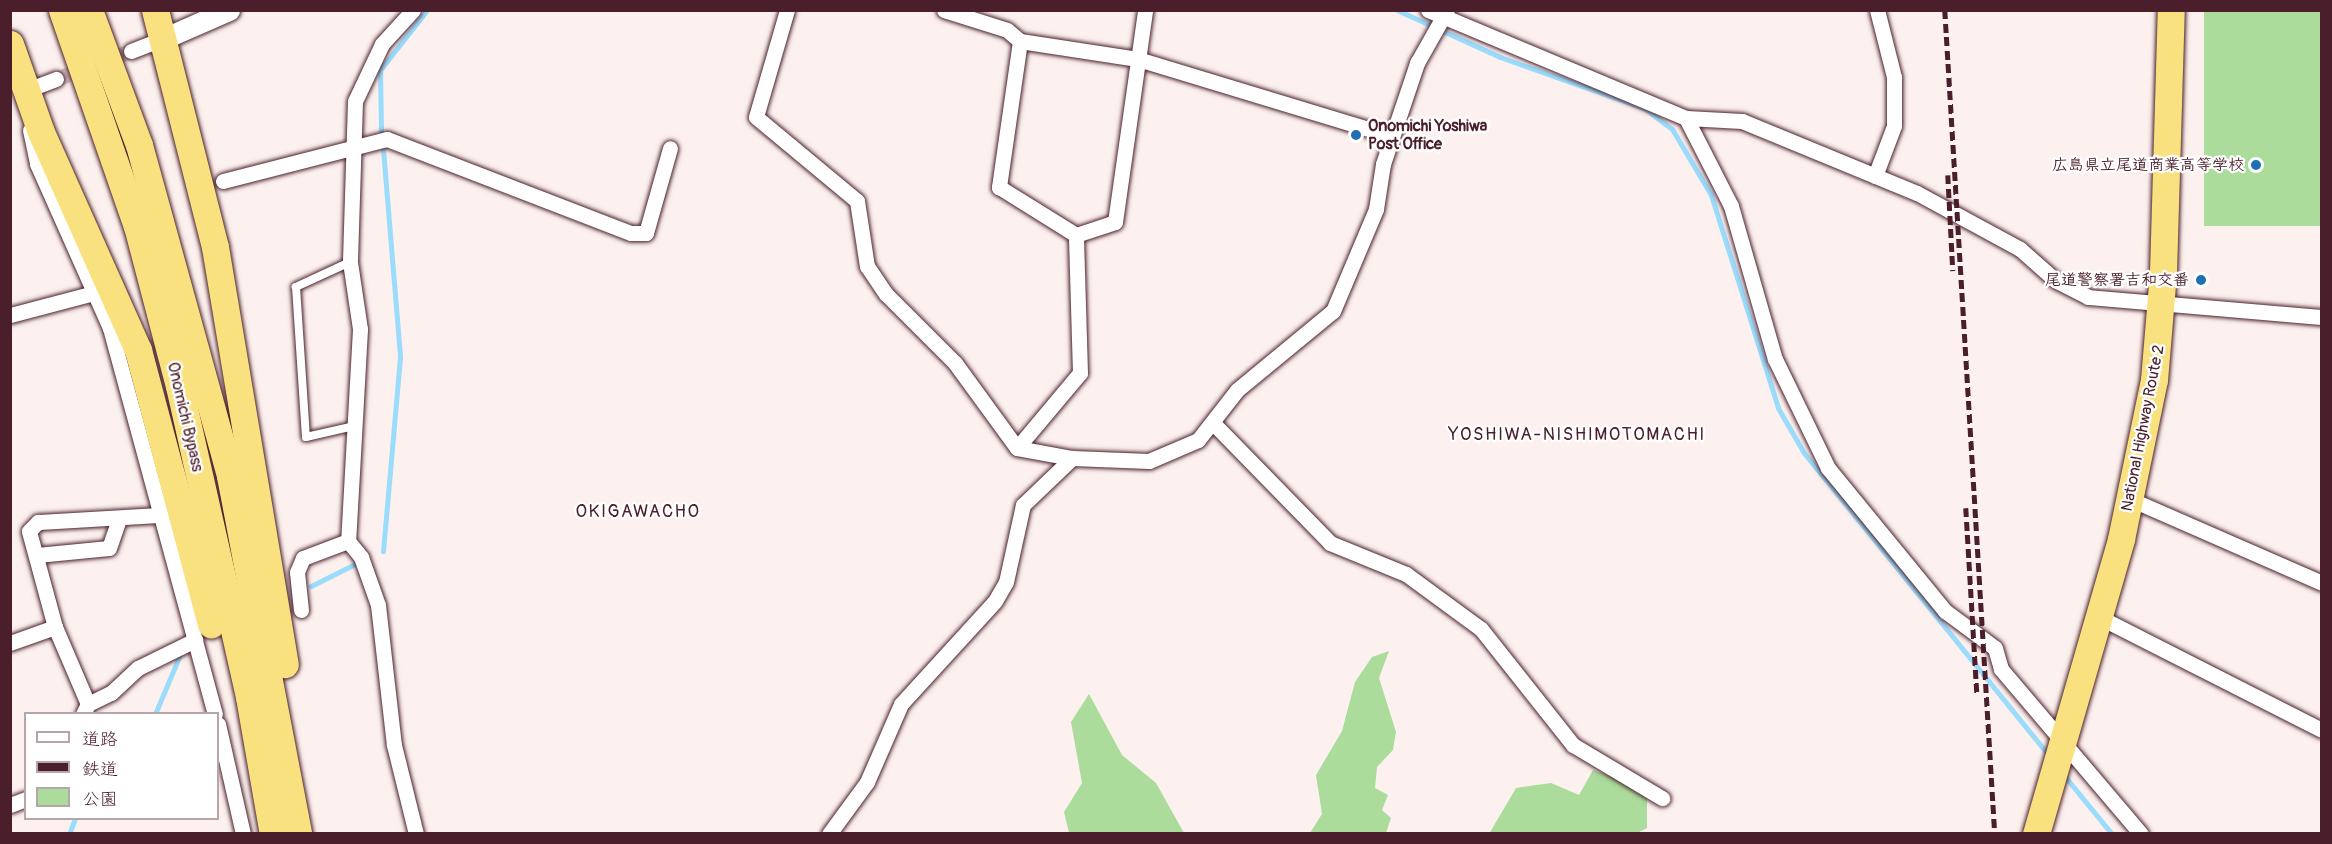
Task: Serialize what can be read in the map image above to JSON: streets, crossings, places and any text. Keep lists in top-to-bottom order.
{
  "streets": {
    "highway": ["Onomichi Bypass", "National Highway Route 2"]
  },
  "districts": ["YOSHIWA-NISHIMOTOMACHI", "OKIGAWACHO"],
  "places": ["Onomichi Yoshiwa Post Office", "広島県立尾道商業高等学校", "尾道警察署吉和交番"],
  "legend": ["道路", "鉄道", "公園"]
}
